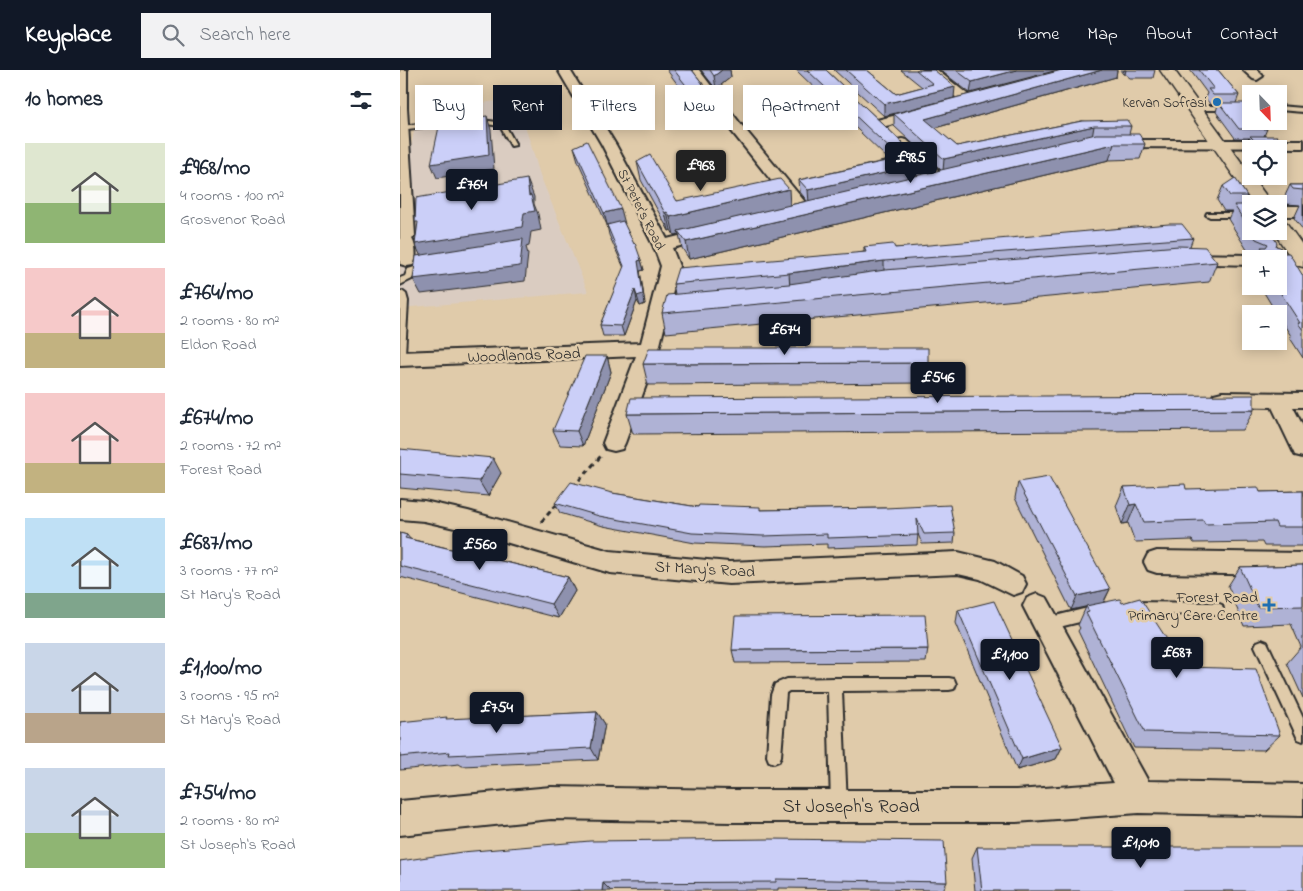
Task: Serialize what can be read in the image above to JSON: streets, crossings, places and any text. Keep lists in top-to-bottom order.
{
  "streets": {
    "street": [
      "St Peter's Road",
      "Woodlands Road",
      "St Mary's Road",
      "St Joseph's Road"
    ]
  },
  "crossings": [
    ["St Peter's Road", "Woodlands Road"]
  ],
  "places": {
    "other": ["Kervan Sofrasi"],
    "health": ["Forest Road Primary Care Centre"]
  },
  "north": "bottom right",
  "page": {
    "header": "Keyplace",
    "search": "Search here",
    "nav": [
      "Home",
      "Map",
      "About",
      "Contact"
    ],
    "heading": "10 homes",
    "map_buttons": ["+", "−"],
    "chip": [
      "Buy",
      "Rent",
      "Filters",
      "New",
      "Apartment"
    ],
    "list": [
      {
        "name": "£968/mo",
        "note": "4 rooms · 100 m² · Grosvenor Road"
      },
      {
        "name": "£764/mo",
        "note": "2 rooms · 80 m² · Eldon Road"
      },
      {
        "name": "£674/mo",
        "note": "2 rooms · 72 m² · Forest Road"
      },
      {
        "name": "£687/mo",
        "note": "3 rooms · 77 m² · St Mary's Road"
      },
      {
        "name": "£1,100/mo",
        "note": "3 rooms · 95 m² · St Mary's Road"
      },
      {
        "name": "£754/mo",
        "note": "2 rooms · 80 m² · St Joseph's Road"
      }
    ],
    "price": [
      "£985",
      "£968",
      "£764",
      "£674",
      "£546",
      "£560",
      "£687",
      "£1,100",
      "£754",
      "£1,010"
    ]
  }
}
